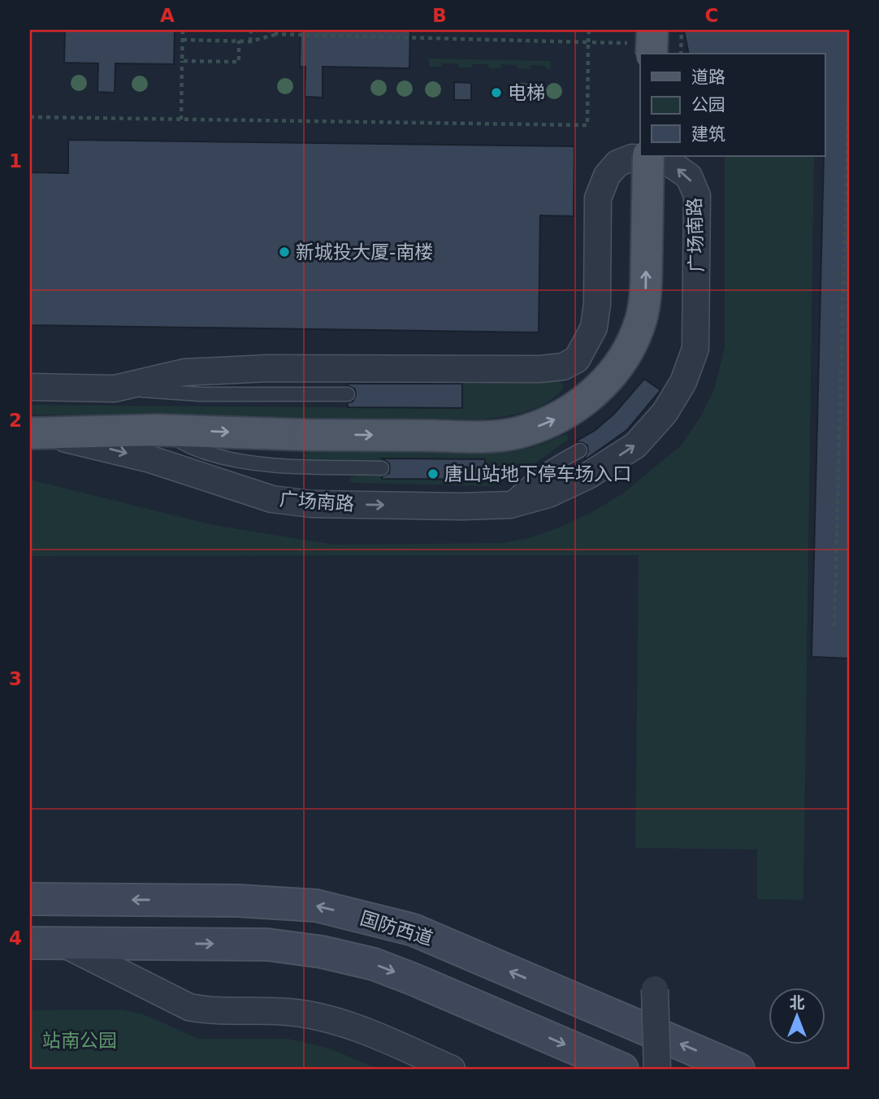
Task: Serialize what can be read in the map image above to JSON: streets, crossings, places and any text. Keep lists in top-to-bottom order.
{
  "streets": {
    "main road": ["国防西道"],
    "street": ["广场南路"]
  },
  "parks": ["站南公园"],
  "places": ["电梯", "新城投大厦-南楼", "唐山站地下停车场入口"],
  "legend": ["道路", "公园", "建筑"],
  "north": "top",
  "grid": {
    "columns": ["A", "B", "C"],
    "rows": [
      "1",
      "2",
      "3",
      "4"
    ]
  }
}
